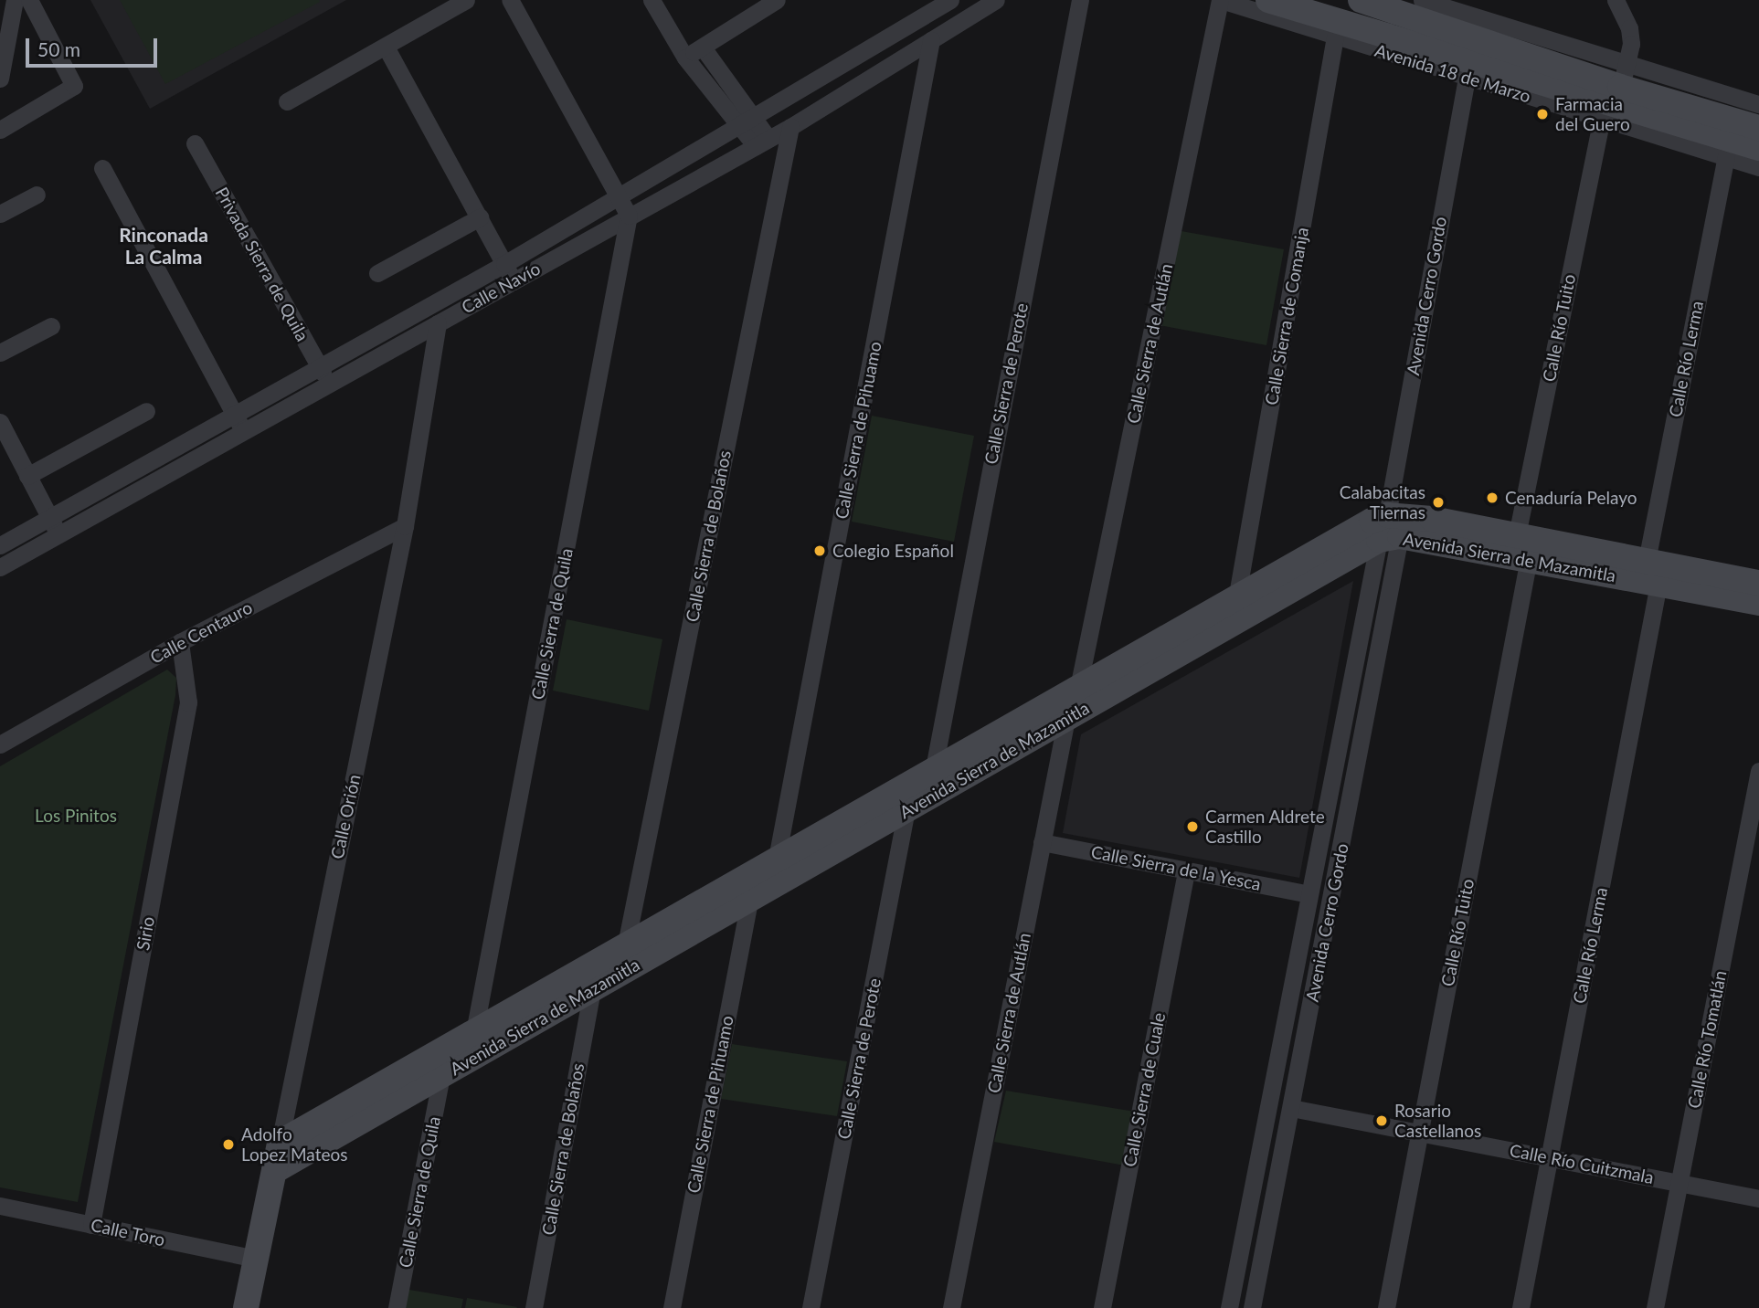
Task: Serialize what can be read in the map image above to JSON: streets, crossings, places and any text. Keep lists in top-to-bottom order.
{
  "streets": {
    "street": [
      "Avenida 18 de Marzo",
      "Privada Sierra de Quila",
      "Calle Navío",
      "Avenida Cerro Gordo",
      "Calle Sierra de Comanja",
      "Calle Río Tuito",
      "Calle Sierra de Autlán",
      "Calle Río Lerma",
      "Calle Sierra de Perote",
      "Calle Sierra de Pihuamo",
      "Calle Sierra de Bolaños",
      "Avenida Sierra de Mazamitla",
      "Calle Sierra de Quila",
      "Calle Centauro",
      "Calle Orión",
      "Calle Sierra de la Yesca",
      "Sirio",
      "Calle Río Tomatlán",
      "Calle Sierra de Cuale",
      "Calle Río Cuitzmala",
      "Calle Toro"
    ]
  },
  "crossings": [
    ["Avenida 18 de Marzo", "Avenida Cerro Gordo"],
    ["Avenida 18 de Marzo", "Calle Sierra de Comanja"],
    ["Avenida 18 de Marzo", "Calle Río Tuito"],
    ["Avenida 18 de Marzo", "Calle Sierra de Autlán"],
    ["Avenida 18 de Marzo", "Calle Río Lerma"],
    ["Privada Sierra de Quila", "Calle Navío"],
    ["Calle Navío", "Calle Sierra de Pihuamo"],
    ["Calle Navío", "Calle Sierra de Bolaños"],
    ["Calle Navío", "Calle Sierra de Quila"],
    ["Calle Navío", "Calle Orión"],
    ["Avenida Cerro Gordo", "Avenida Sierra de Mazamitla"],
    ["Avenida Cerro Gordo", "Calle Sierra de la Yesca"],
    ["Avenida Cerro Gordo", "Calle Río Cuitzmala"],
    ["Calle Sierra de Comanja", "Avenida Sierra de Mazamitla"],
    ["Calle Río Tuito", "Avenida Sierra de Mazamitla"],
    ["Calle Río Tuito", "Calle Río Cuitzmala"],
    ["Calle Sierra de Autlán", "Avenida Sierra de Mazamitla"],
    ["Calle Sierra de Autlán", "Calle Sierra de la Yesca"],
    ["Calle Río Lerma", "Avenida Sierra de Mazamitla"],
    ["Calle Río Lerma", "Calle Río Cuitzmala"],
    ["Calle Sierra de Perote", "Avenida Sierra de Mazamitla"],
    ["Calle Sierra de Pihuamo", "Avenida Sierra de Mazamitla"],
    ["Calle Sierra de Bolaños", "Avenida Sierra de Mazamitla"],
    ["Avenida Sierra de Mazamitla", "Calle Sierra de Quila"],
    ["Avenida Sierra de Mazamitla", "Calle Orión"],
    ["Calle Centauro", "Calle Orión"],
    ["Calle Centauro", "Sirio"],
    ["Calle Orión", "Calle Toro"],
    ["Calle Sierra de la Yesca", "Calle Sierra de Cuale"],
    ["Sirio", "Calle Toro"],
    ["Calle Río Tomatlán", "Calle Río Cuitzmala"]
  ],
  "districts": ["Rinconada La Calma"],
  "parks": ["Los Pinitos"],
  "places": [
    "Farmacia del Guero",
    "Cenaduría Pelayo",
    "Calabacitas Tiernas",
    "Colegio Español",
    "Carmen Aldrete Castillo",
    "Rosario Castellanos",
    "Adolfo Lopez Mateos"
  ],
  "scale_bar": "50 m"
}
